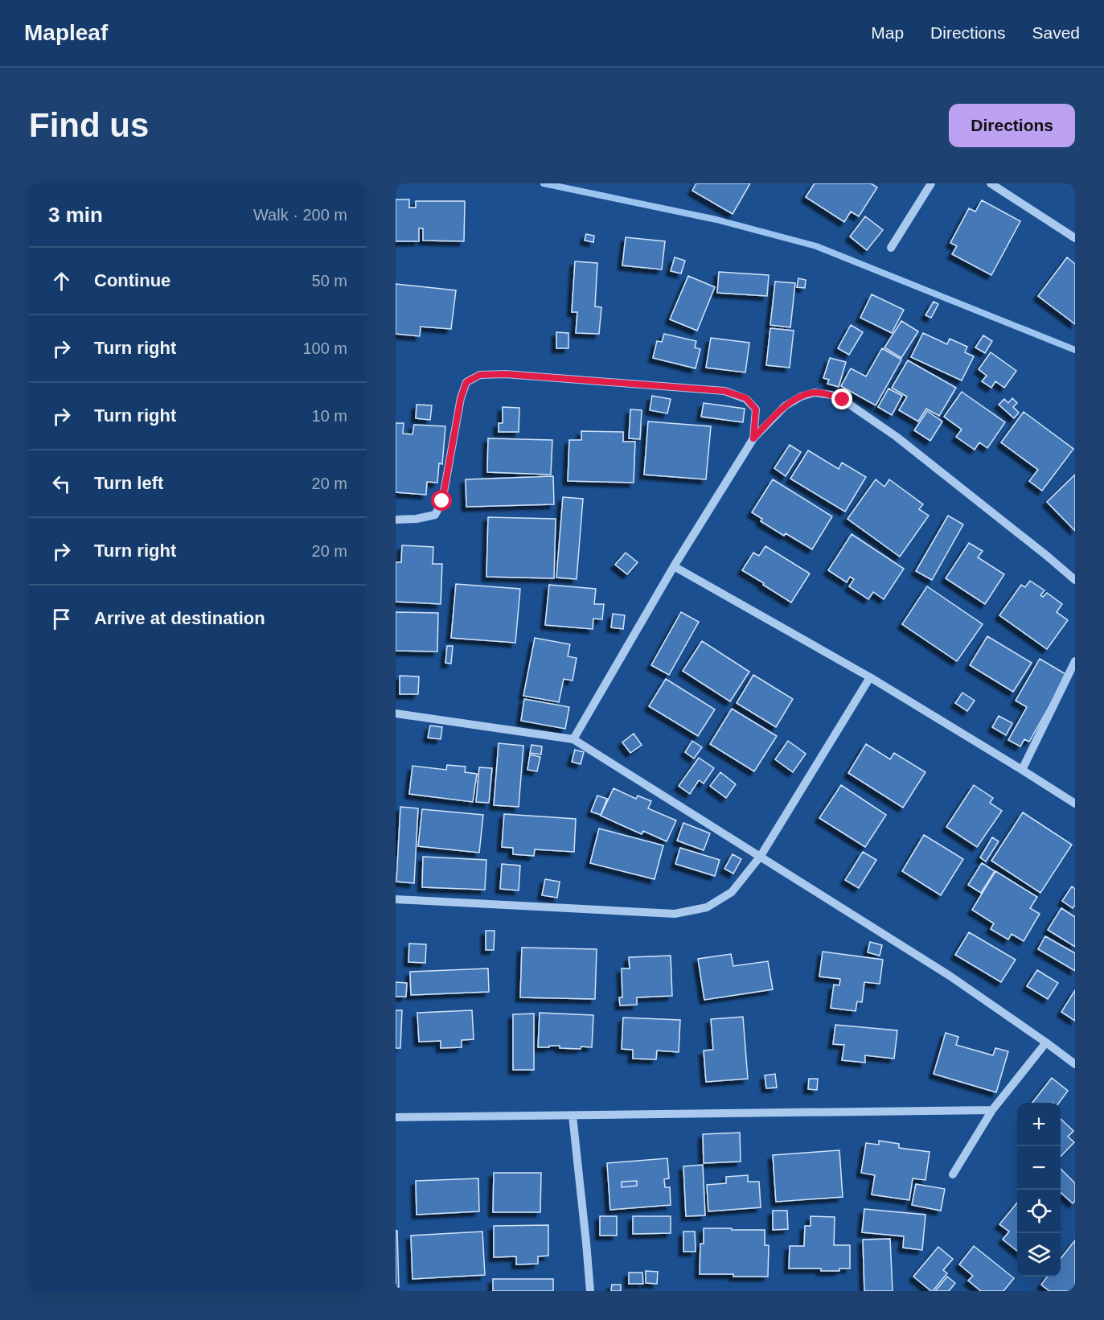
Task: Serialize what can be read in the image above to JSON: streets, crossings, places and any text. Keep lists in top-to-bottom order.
{
  "page": {
    "header": "Mapleaf",
    "nav": ["Map", "Directions", "Saved"],
    "buttons": "Directions",
    "title": "Find us",
    "heading": ["3 min", "Walk · 200 m"],
    "list": [
      ["Continue", "50 m"],
      ["Turn right", "100 m"],
      ["Turn right", "10 m"],
      ["Turn left", "20 m"],
      ["Turn right", "20 m"],
      "Arrive at destination"
    ],
    "map_buttons": ["+", "−"]
  }
}
